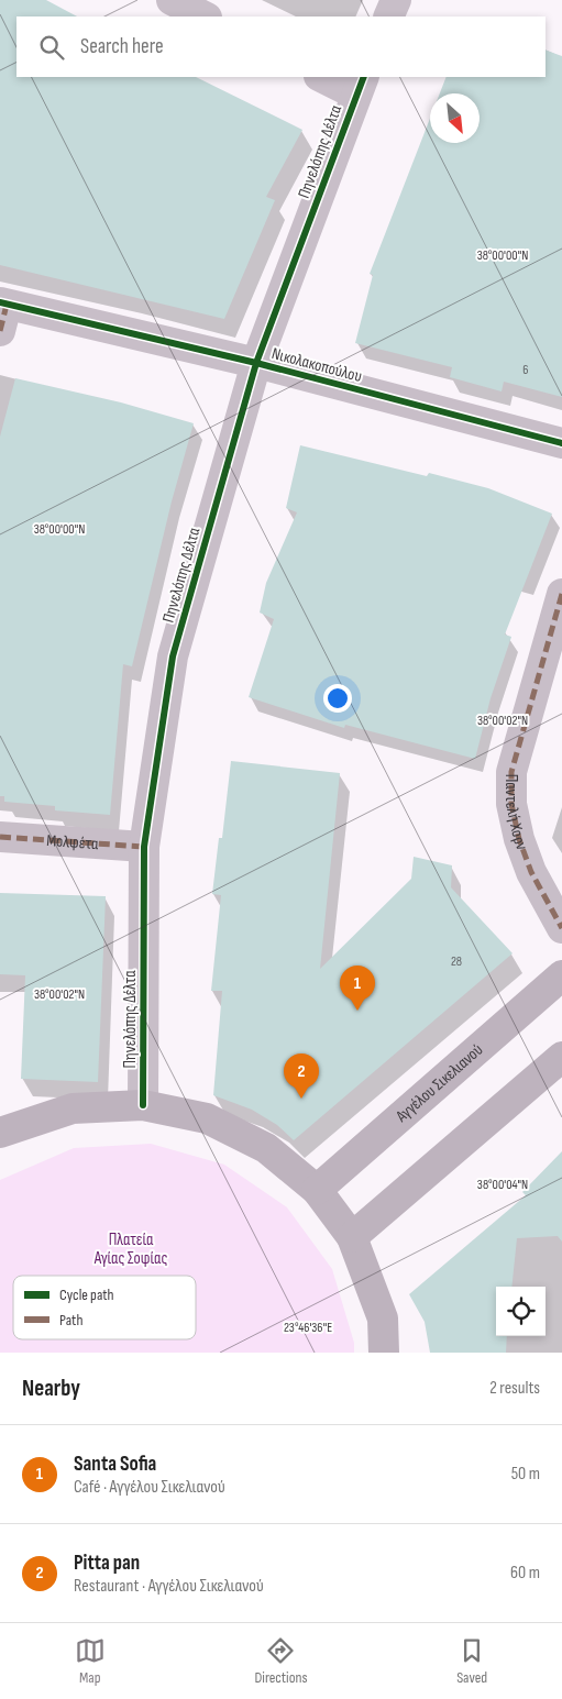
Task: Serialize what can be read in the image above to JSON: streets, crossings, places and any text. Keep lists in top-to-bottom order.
{
  "streets": {
    "street": [
      "Πηνελόπης Δέλτα",
      "Νικολακοπούλου",
      "Παντελή Χορν",
      "Μολφέτα",
      "Αγγέλου Σικελιανού"
    ]
  },
  "crossings": [
    ["Πηνελόπης Δέλτα", "Νικολακοπούλου"],
    ["Πηνελόπης Δέλτα", "Μολφέτα"]
  ],
  "parks": ["Πλατεία Αγίας Σοφίας"],
  "house_numbers": ["6", "28"],
  "legend": ["Cycle path", "Path"],
  "north": "bottom right",
  "page": {
    "search": "Search here",
    "pins": ["1", "2"],
    "heading": ["Nearby", "2 results"],
    "list": [
      {
        "mark": "1",
        "name": "Santa Sofia",
        "note": "Café · Αγγέλου Σικελιανού",
        "value": "50 m"
      },
      {
        "mark": "2",
        "name": "Pitta pan",
        "note": "Restaurant · Αγγέλου Σικελιανού",
        "value": "60 m"
      }
    ],
    "nav": ["Map", "Directions", "Saved"]
  },
  "coordinates": [
    "38°00'00\"N",
    "38°00'02\"N",
    "38°00'04\"N",
    "23°46'36\"E"
  ]
}
